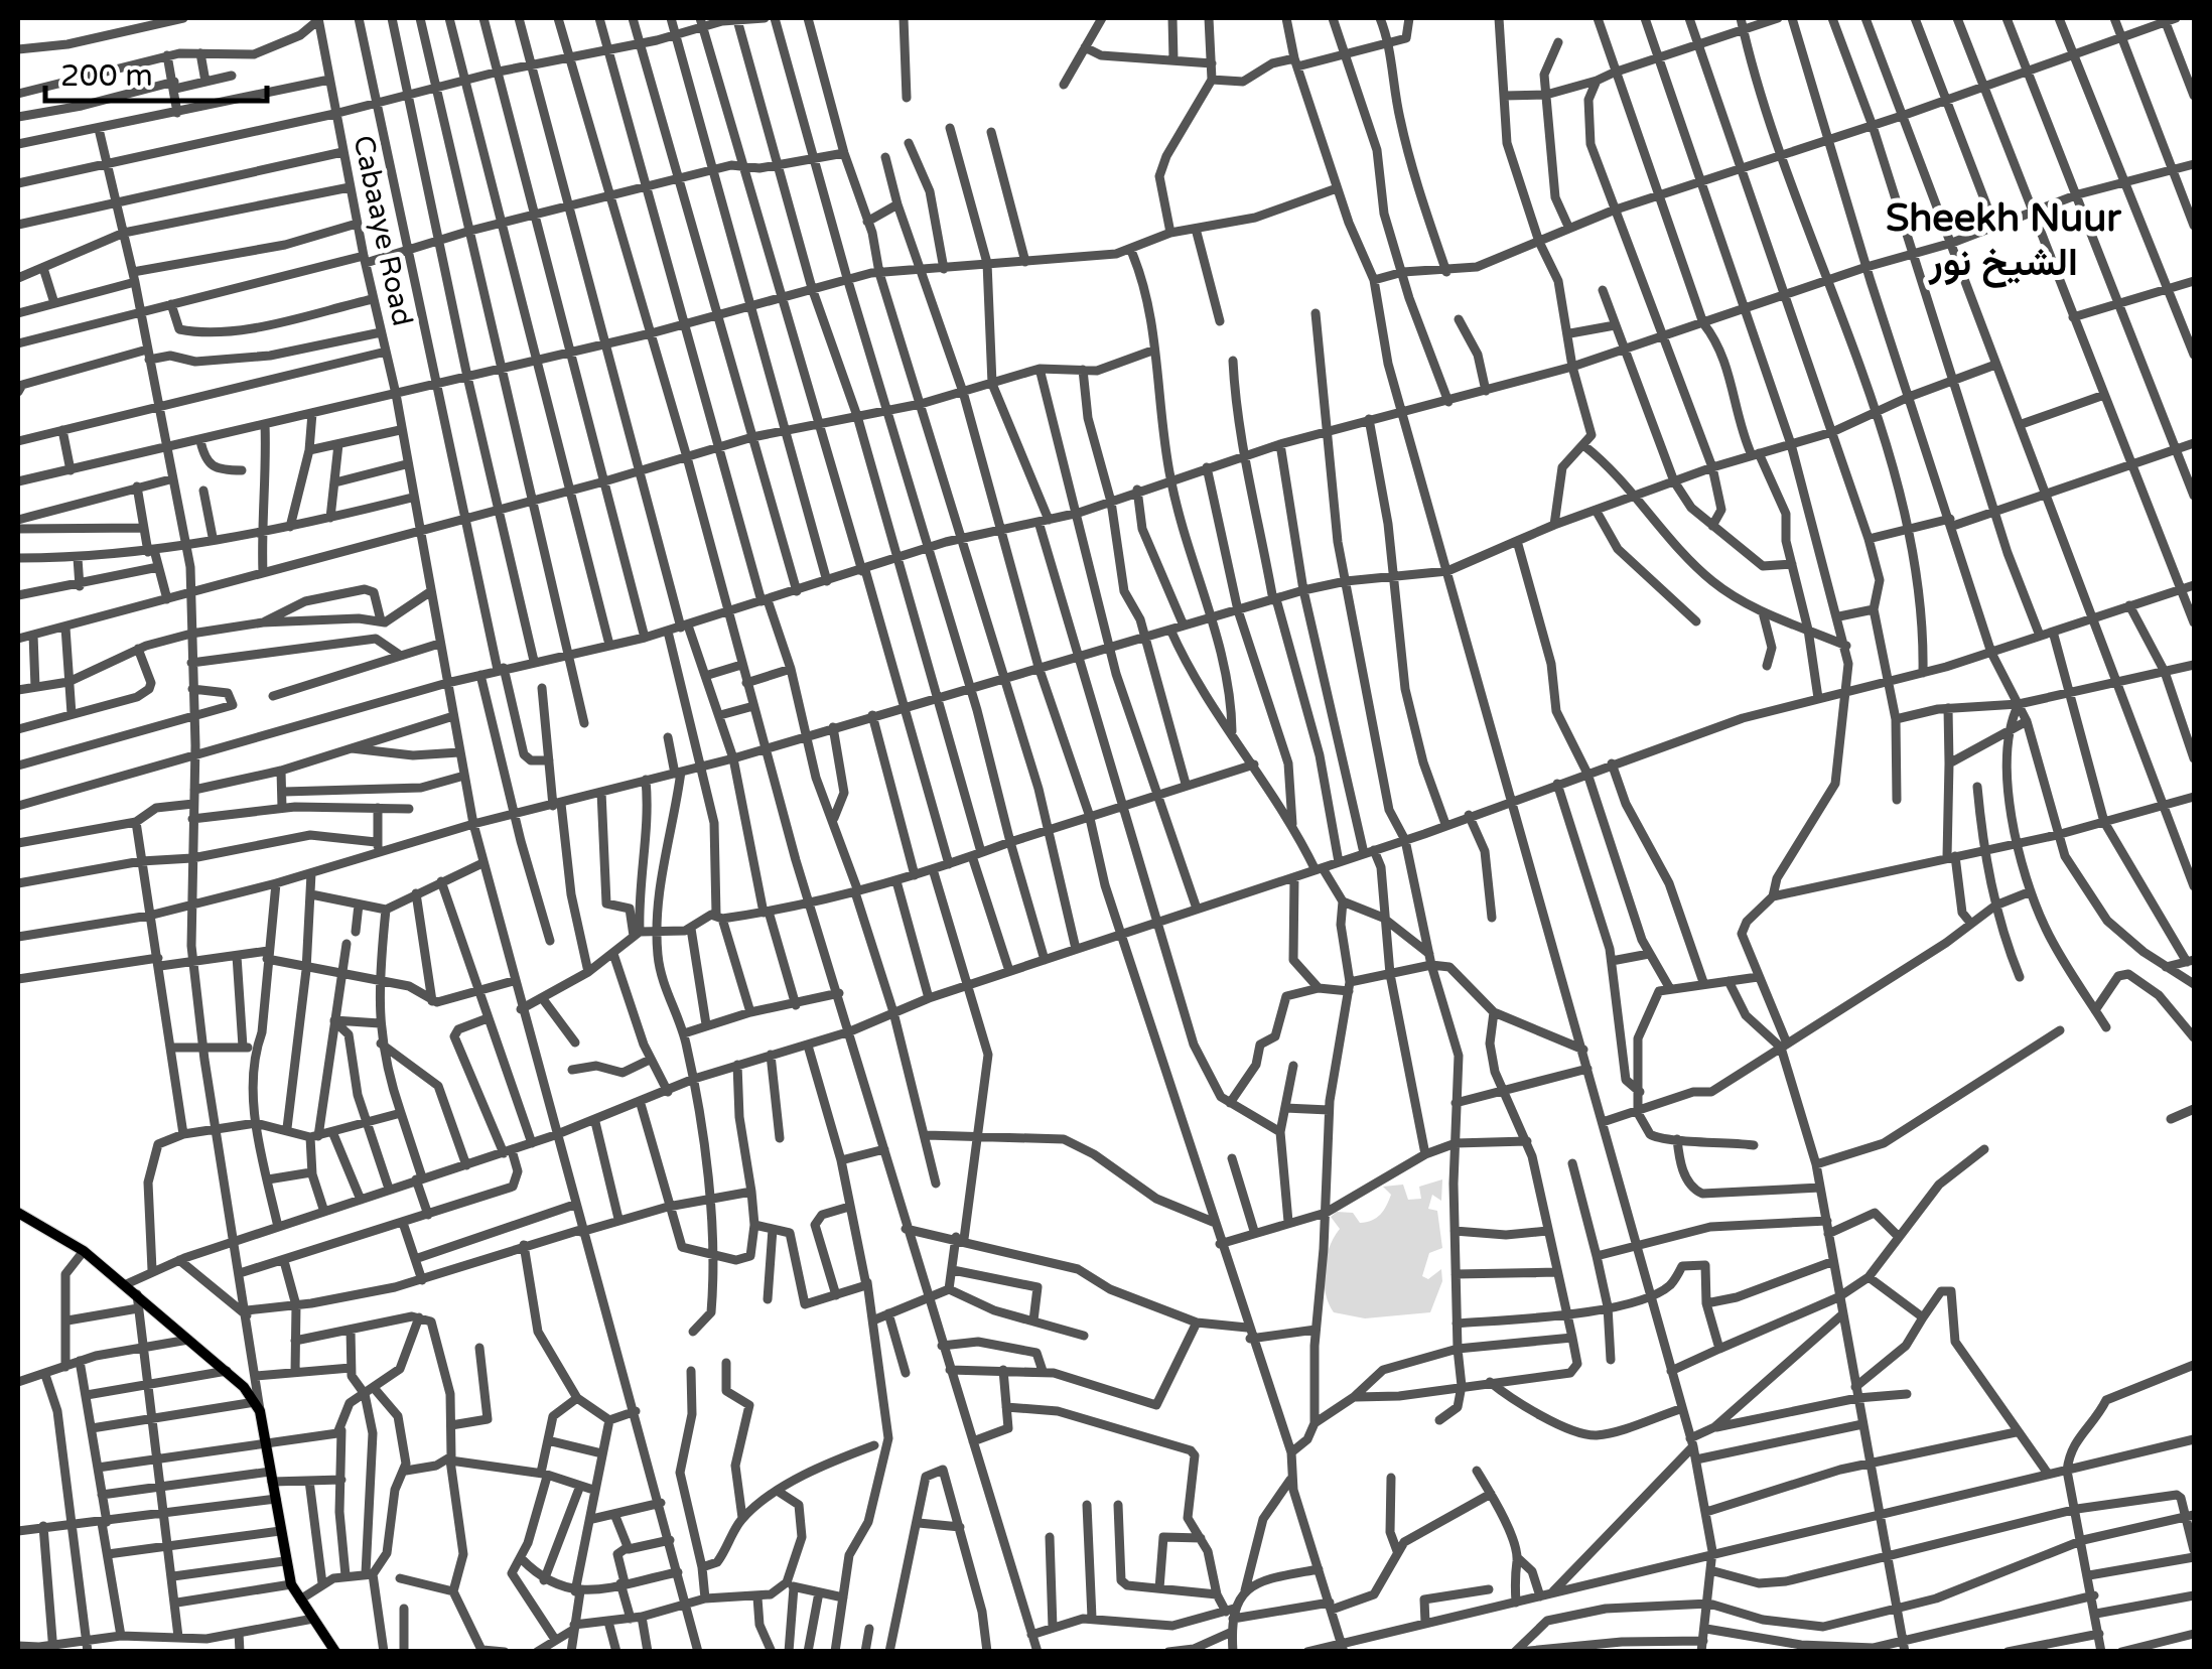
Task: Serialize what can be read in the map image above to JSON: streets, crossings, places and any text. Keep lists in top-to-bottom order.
{
  "streets": {
    "street": ["Cabaaye Road"]
  },
  "districts": ["Sheekh Nuur الشيخ نور"],
  "scale_bar": "200 m"
}
